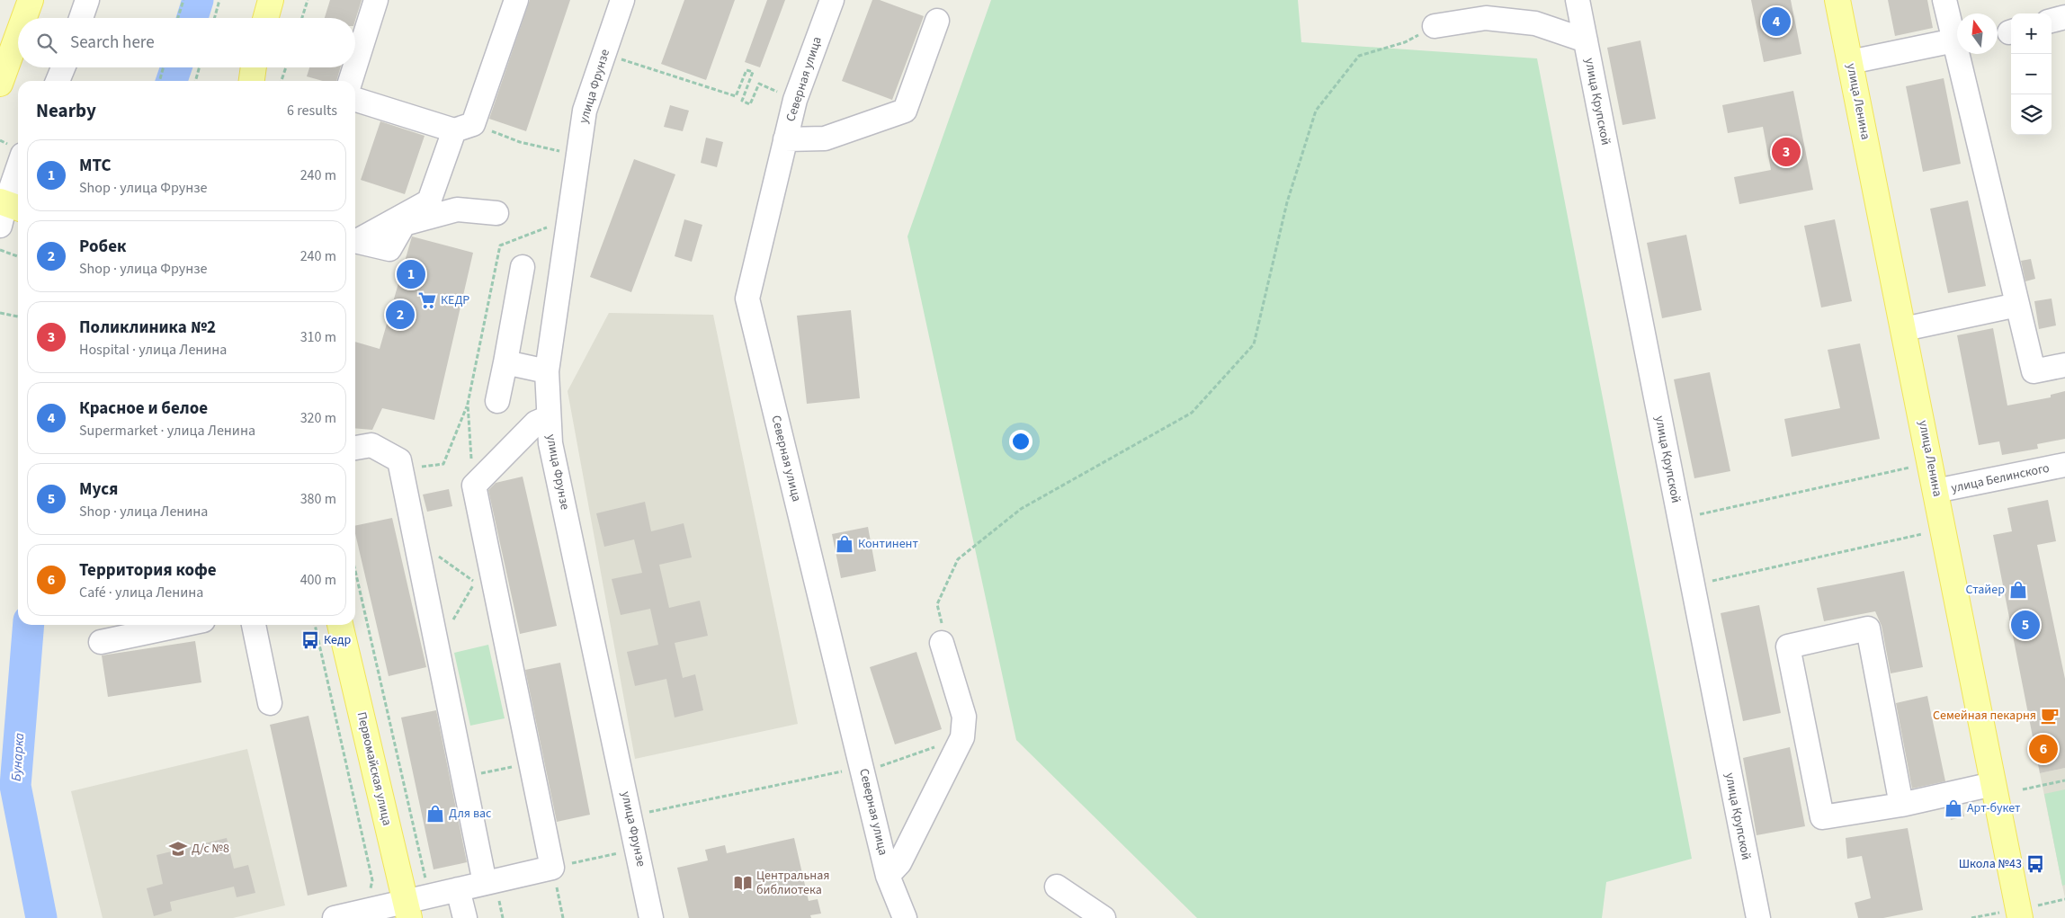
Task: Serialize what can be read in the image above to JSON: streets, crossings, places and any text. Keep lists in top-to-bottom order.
{
  "streets": {
    "main road": ["улица Ленина", "Первомайская улица"],
    "street": [
      "Северная улица",
      "улица Фрунзе",
      "улица Крупской",
      "улица Белинского"
    ]
  },
  "crossings": [
    ["улица Ленина", "улица Белинского"]
  ],
  "water": ["Бунарка"],
  "places": {
    "supermarket": ["КЕДР"],
    "shop": [
      "Континент",
      "Стайер",
      "Арт-букет",
      "Для вас"
    ],
    "bus stop": ["Кедр", "Школа №43"],
    "cafe": ["Семейная пекарня"],
    "school or university": ["Д/с №8"],
    "library": ["Центральная библиотека"]
  },
  "north": "top",
  "page": {
    "pins": [
      "4",
      "3",
      "1",
      "2",
      "5",
      "6"
    ],
    "map_buttons": ["+", "−"],
    "search": "Search here",
    "heading": ["Nearby", "6 results"],
    "list": [
      {
        "mark": "1",
        "name": "МТС",
        "note": "Shop · улица Фрунзе",
        "value": "240 m"
      },
      {
        "mark": "2",
        "name": "Робек",
        "note": "Shop · улица Фрунзе",
        "value": "240 m"
      },
      {
        "mark": "3",
        "name": "Поликлиника №2",
        "note": "Hospital · улица Ленина",
        "value": "310 m"
      },
      {
        "mark": "4",
        "name": "Красное и белое",
        "note": "Supermarket · улица Ленина",
        "value": "320 m"
      },
      {
        "mark": "5",
        "name": "Муся",
        "note": "Shop · улица Ленина",
        "value": "380 m"
      },
      {
        "mark": "6",
        "name": "Территория кофе",
        "note": "Café · улица Ленина",
        "value": "400 m"
      }
    ]
  }
}
